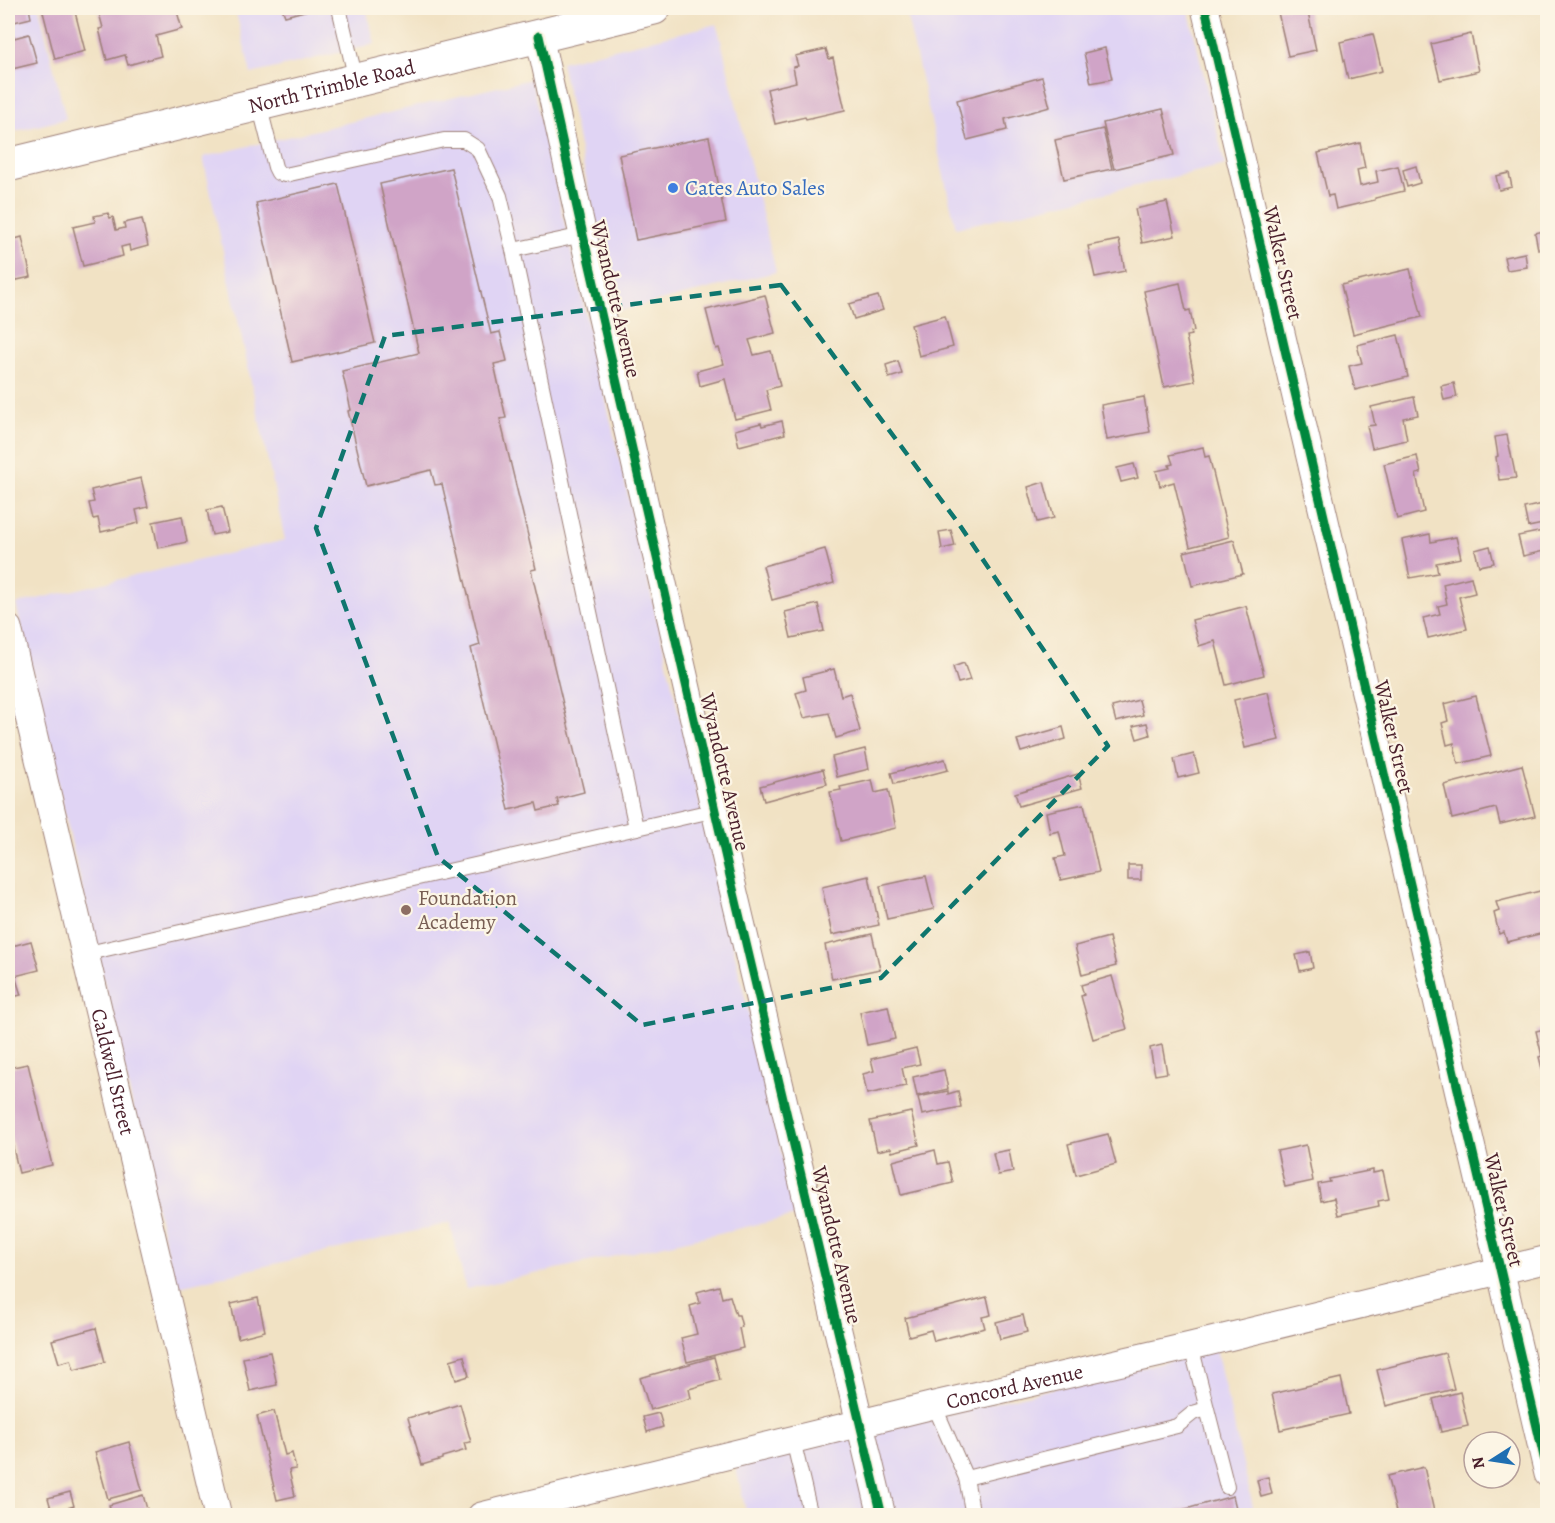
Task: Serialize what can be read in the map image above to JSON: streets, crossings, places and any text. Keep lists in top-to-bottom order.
{
  "streets": {
    "main road": ["North Trimble Road"],
    "street": [
      "Walker Street",
      "Wyandotte Avenue",
      "Caldwell Street",
      "Concord Avenue"
    ]
  },
  "crossings": [
    ["North Trimble Road", "Wyandotte Avenue"],
    ["Walker Street", "Concord Avenue"],
    ["Wyandotte Avenue", "Concord Avenue"]
  ],
  "places": ["Cates Auto Sales", "Foundation Academy"],
  "north": "left"
}
